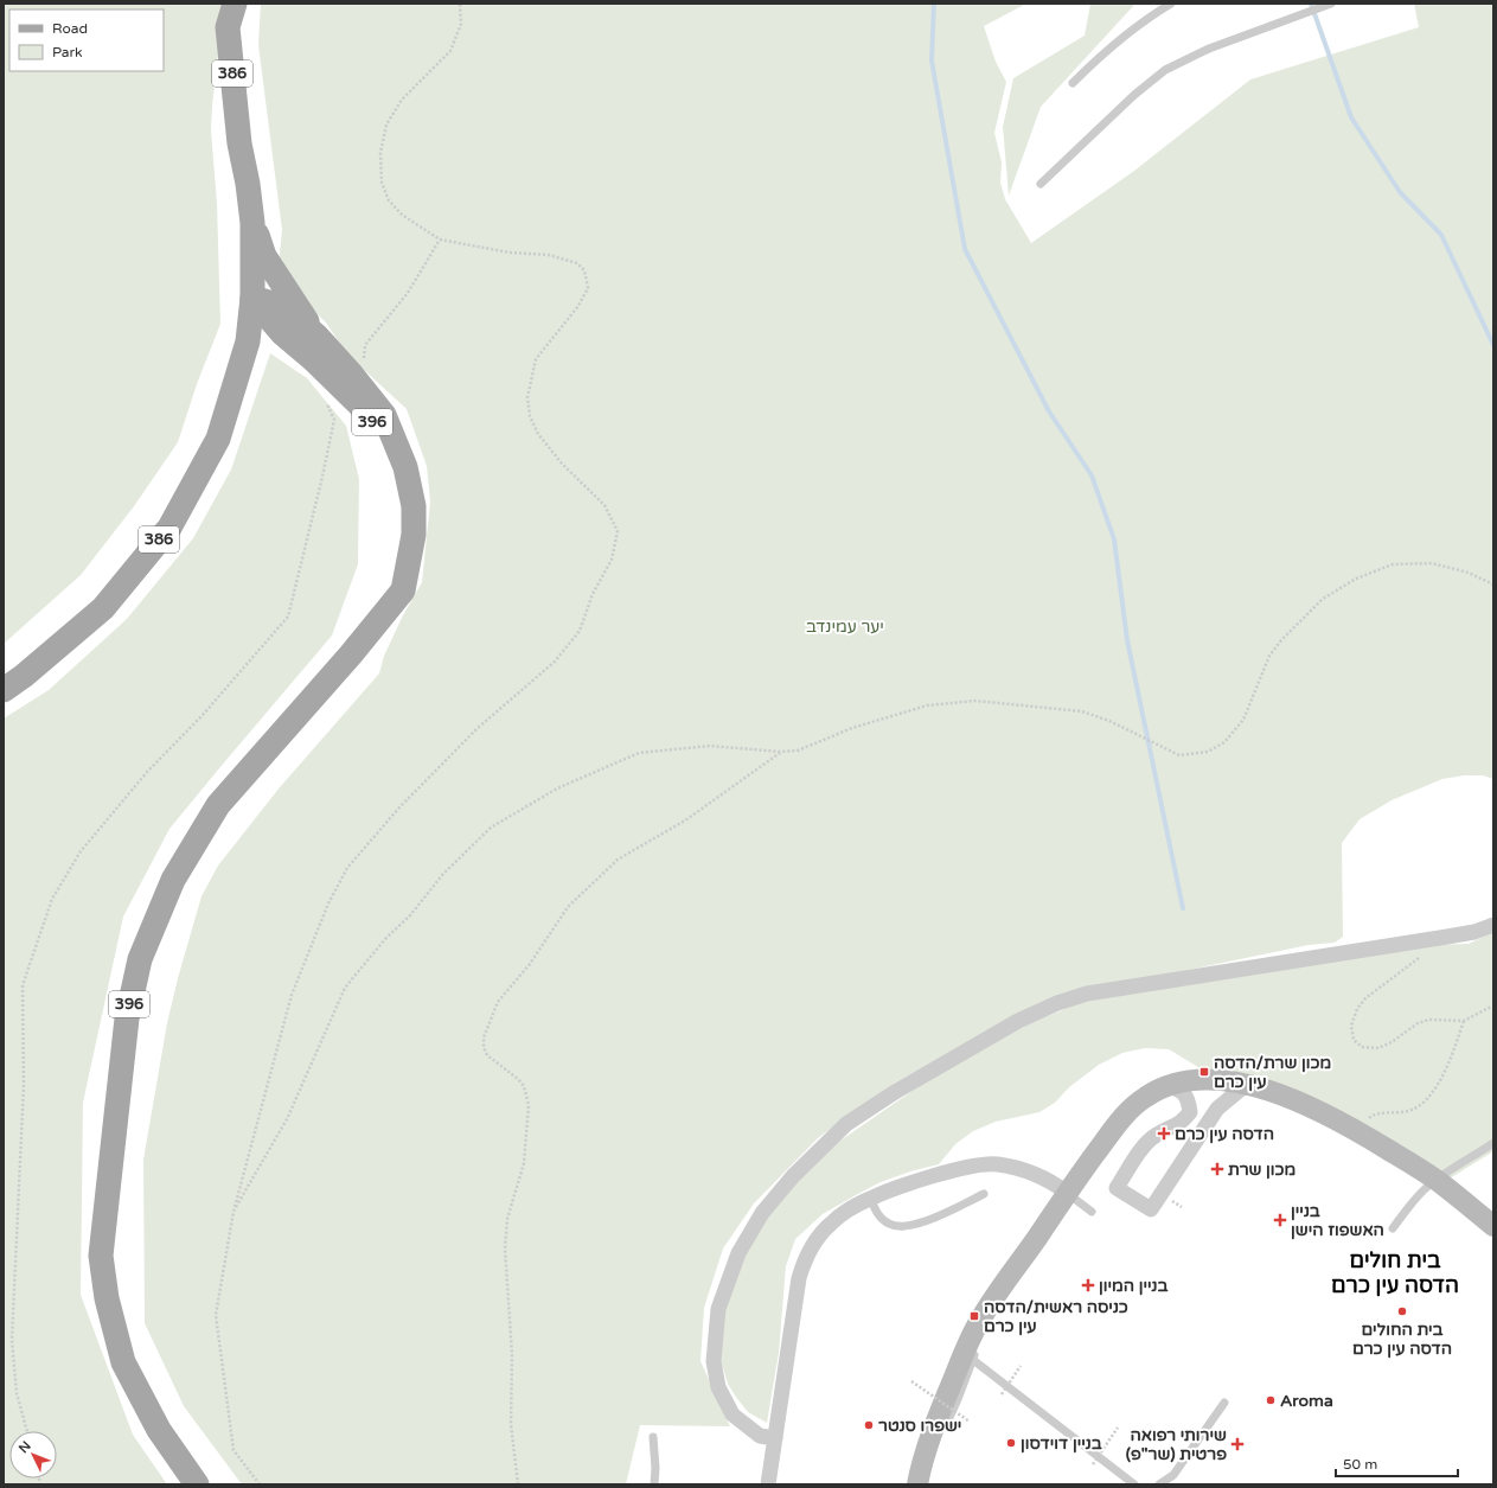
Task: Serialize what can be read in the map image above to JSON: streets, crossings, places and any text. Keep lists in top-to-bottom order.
{
  "streets": {
    "main road": ["386", "396"]
  },
  "crossings": [
    ["386", "396"]
  ],
  "districts": ["בית חולים הדסה עין כרם"],
  "parks": ["יער עמינדב"],
  "places": {
    "transit": ["מכון שרת/הדסה עין כרם", "כניסה ראשית/הדסה עין כרם"],
    "health": [
      "הדסה עין כרם",
      "מכון שרת",
      "בניין האשפוז הישן",
      "בניין המיון",
      "שירותי רפואה פרטית (שר\"פ)"
    ],
    "other": [
      "בית החולים הדסה עין כרם",
      "Aroma",
      "ישפרו סנטר",
      "בניין דוידסון"
    ]
  },
  "legend": ["Road", "Park"],
  "scale_bar": "50 m",
  "north": "top left"
}
